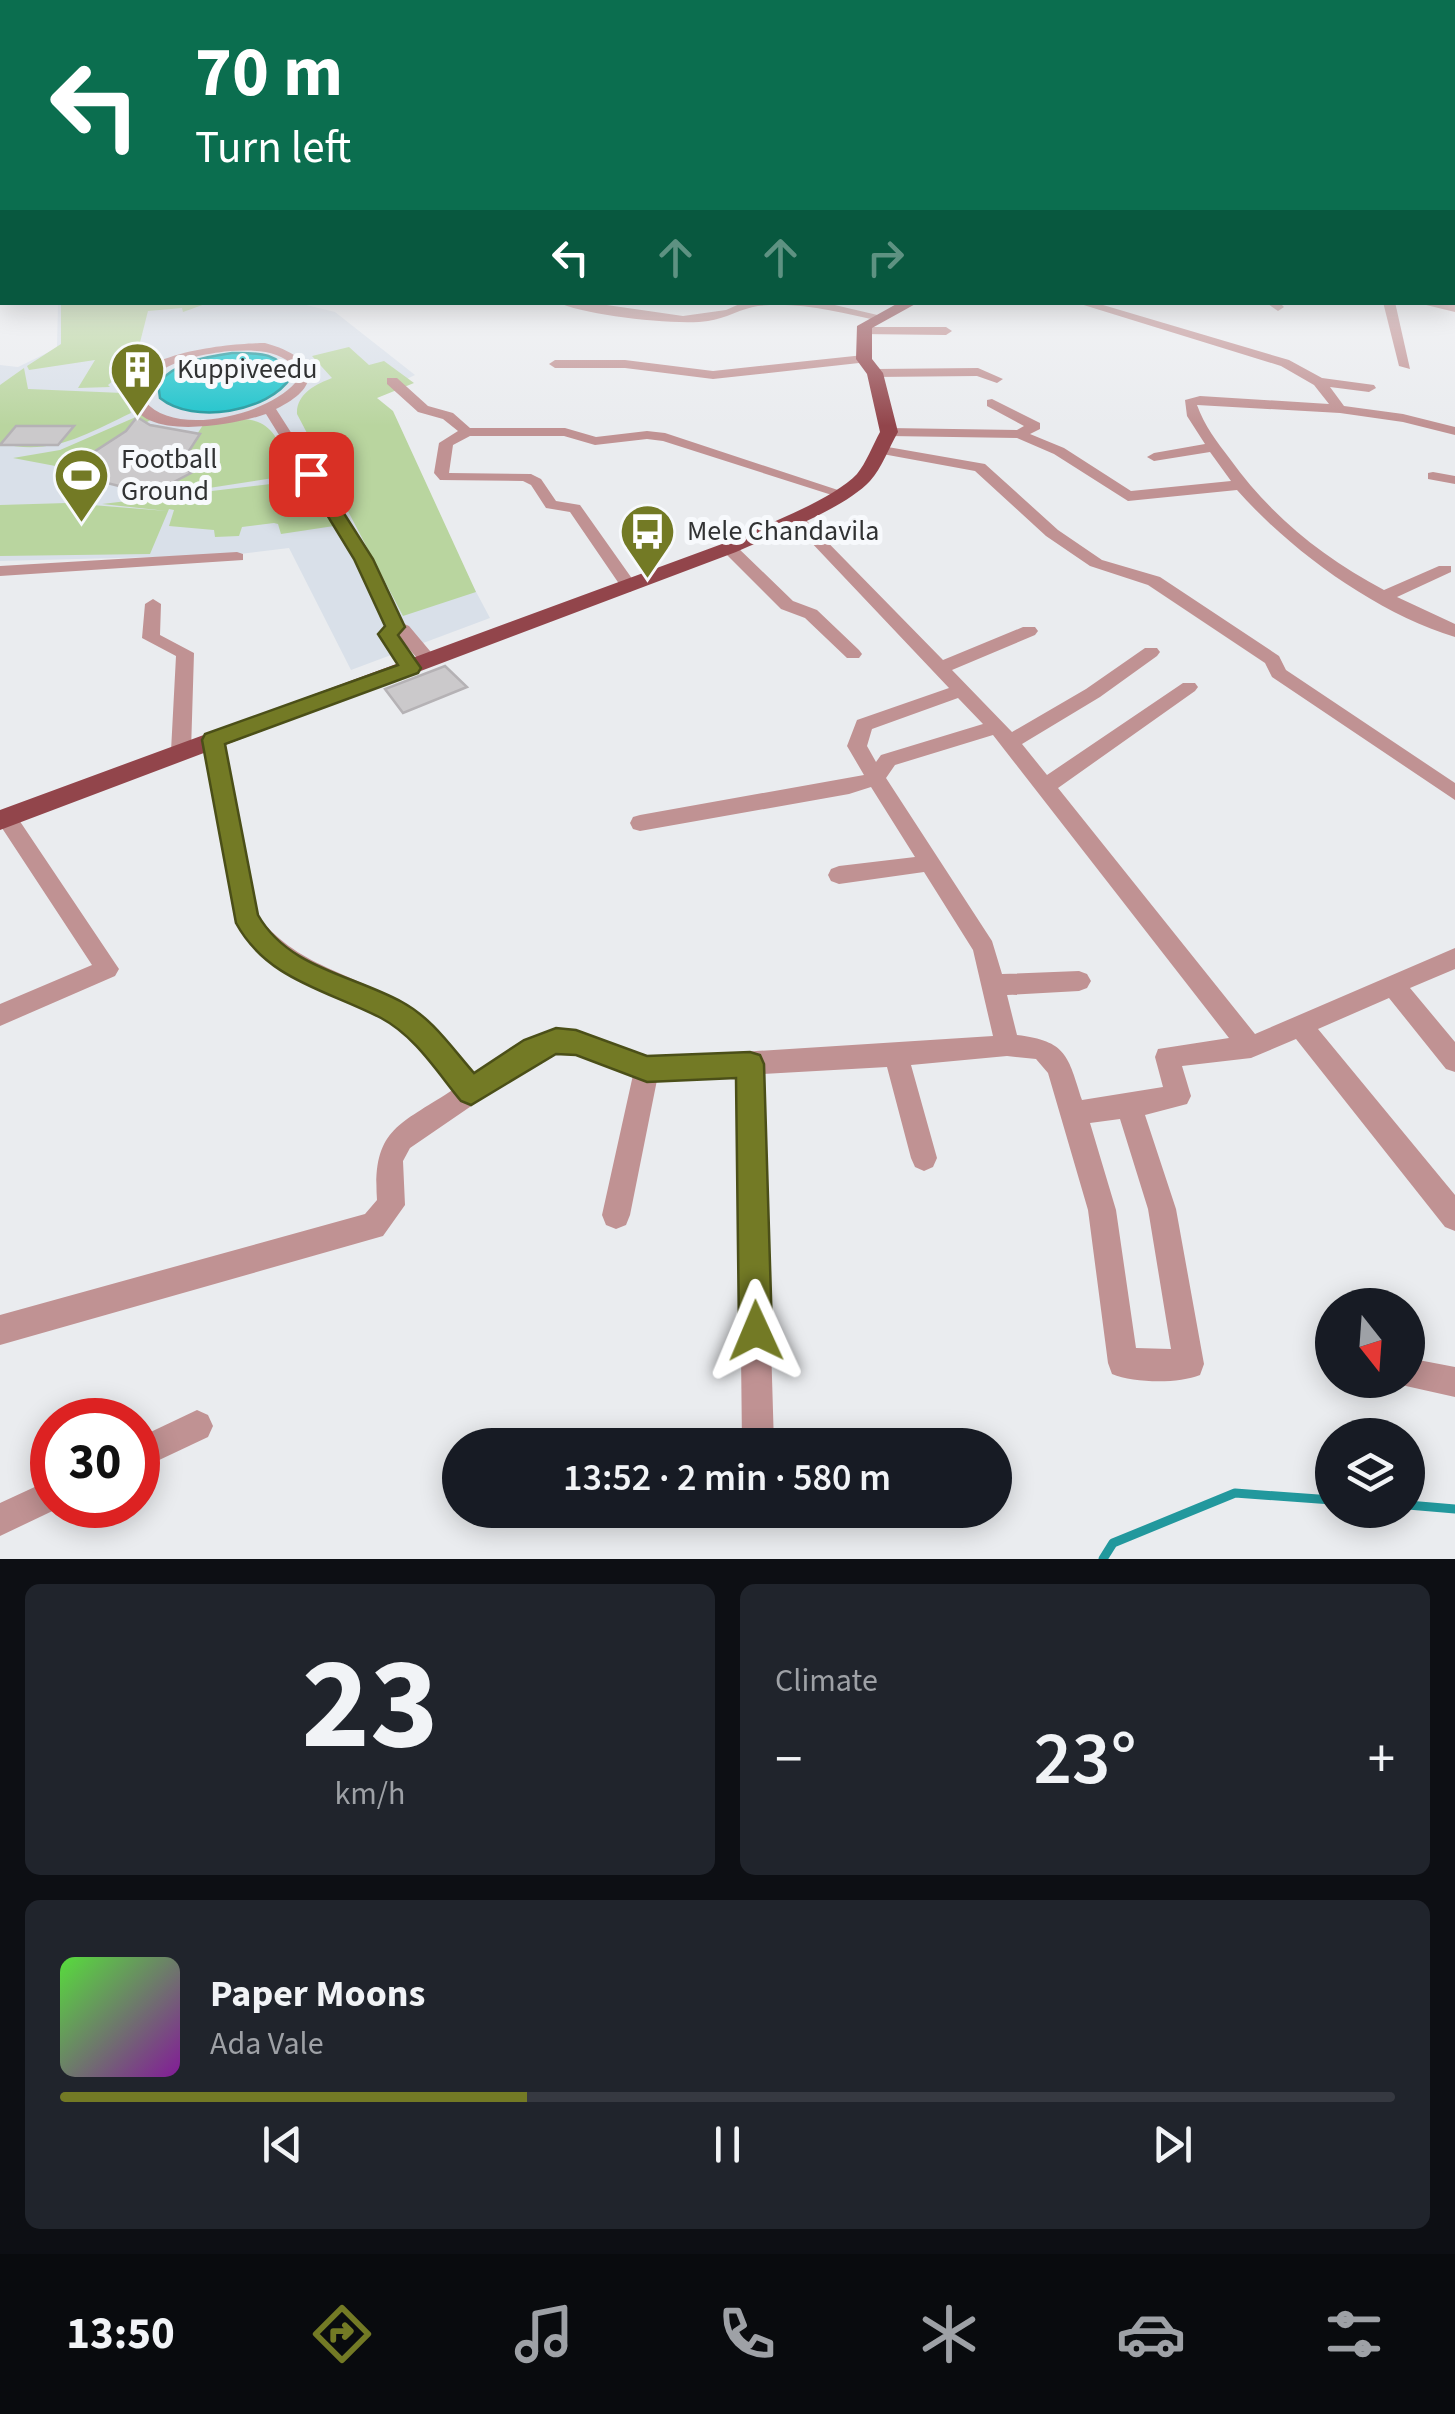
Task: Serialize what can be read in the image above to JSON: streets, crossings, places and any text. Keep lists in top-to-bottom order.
{
  "places": {
    "building": ["Kuppiveedu"],
    "sports": ["Football Ground"],
    "bus stop": ["Mele Chandavila"]
  },
  "north": "bottom",
  "page": {
    "turn": ["70 m", "Turn left"],
    "limit": "30",
    "trip": "13:52 · 2 min · 580 m",
    "tile": [
      ["23", "km/h"],
      "Climate"
    ],
    "heat": ["−", "23°", "+"],
    "song": ["Paper Moons", "Ada Vale"],
    "tabs": "13:50"
  }
}
